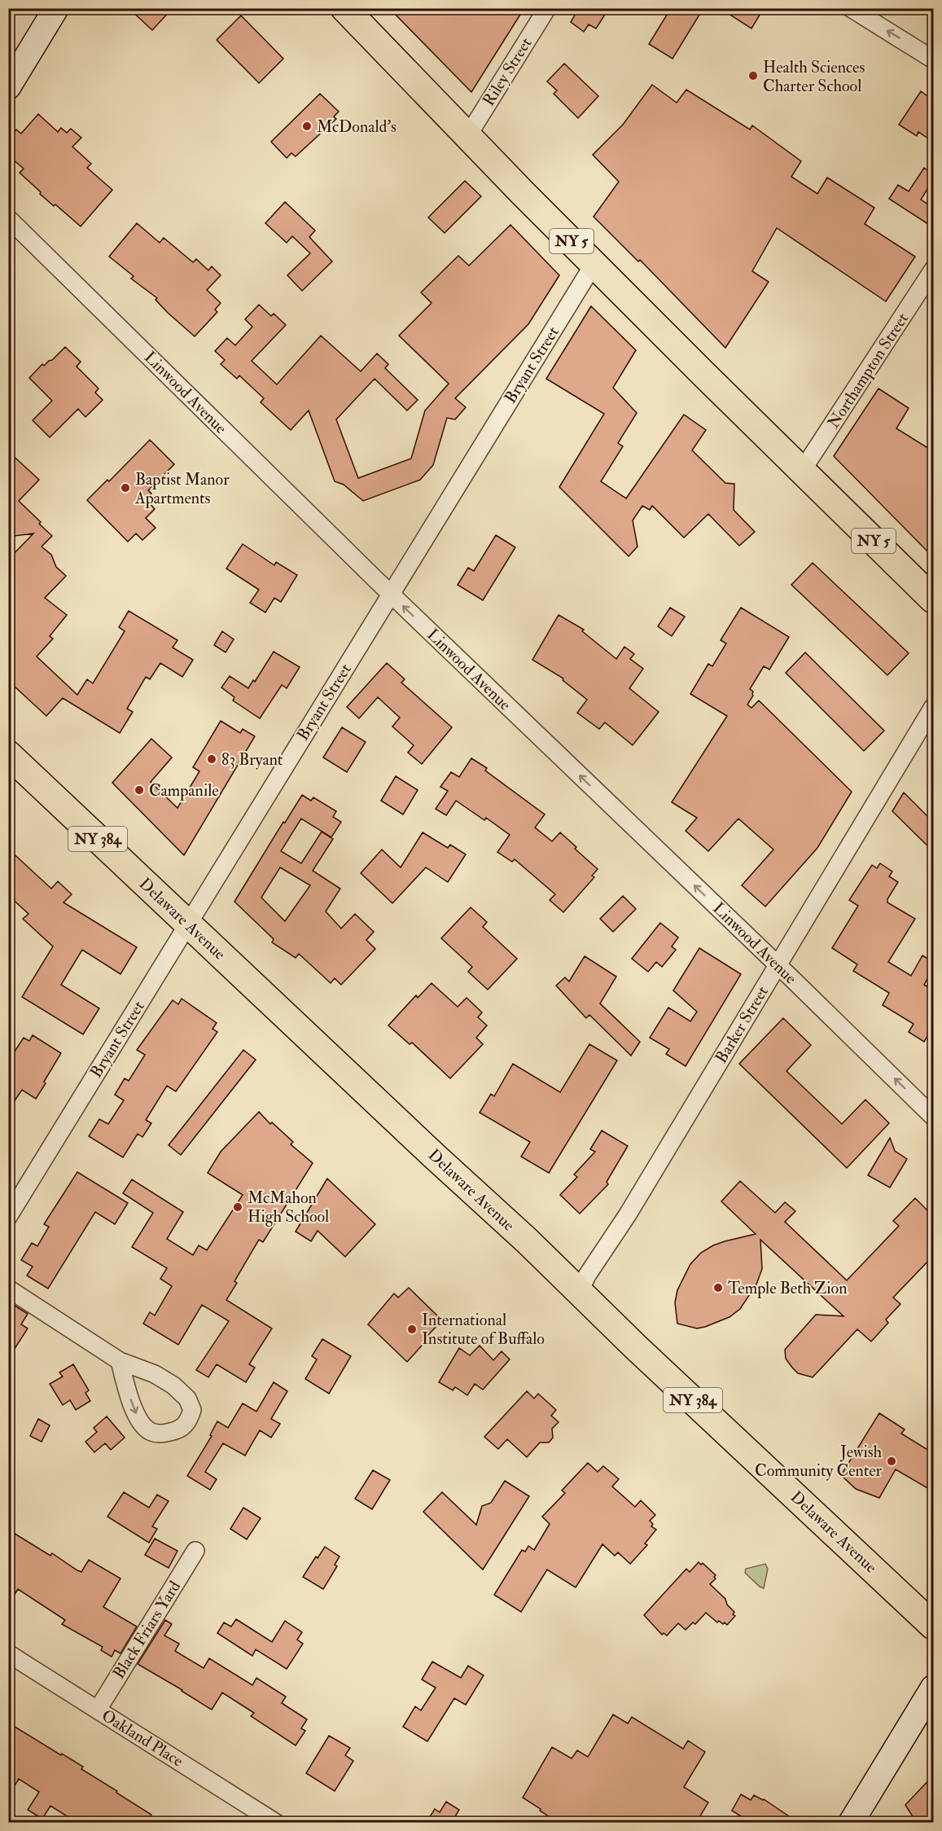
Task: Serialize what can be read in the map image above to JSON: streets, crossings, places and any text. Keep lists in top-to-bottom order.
{
  "streets": {
    "main road": ["NY 5", "NY 384", "Delaware Avenue"],
    "street": [
      "Riley Street",
      "Bryant Street",
      "Northampton Street",
      "Linwood Avenue",
      "Barker Street",
      "Black Friars Yard",
      "Oakland Place"
    ]
  },
  "crossings": [
    ["Riley Street", "NY 5"],
    ["NY 5", "Bryant Street"],
    ["NY 5", "Northampton Street"],
    ["Bryant Street", "Linwood Avenue"],
    ["Bryant Street", "Delaware Avenue"],
    ["Linwood Avenue", "Barker Street"],
    ["Delaware Avenue", "Barker Street"],
    ["Black Friars Yard", "Oakland Place"]
  ],
  "one_way": ["Linwood Avenue"],
  "places": [
    "Health Sciences Charter School",
    "McDonald's",
    "Baptist Manor Apartments",
    "83 Bryant",
    "Campanile",
    "McMahon High School",
    "Temple Beth Zion",
    "International Institute of Buffalo",
    "Jewish Community Center"
  ]
}
